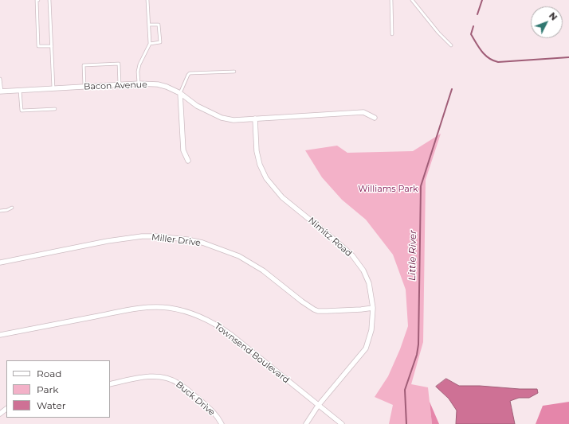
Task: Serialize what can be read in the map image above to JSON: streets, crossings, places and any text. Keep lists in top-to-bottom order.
{
  "streets": {
    "street": [
      "Bacon Avenue",
      "Nimitz Road",
      "Miller Drive",
      "Townsend Boulevard",
      "Buck Drive"
    ]
  },
  "crossings": [
    ["Bacon Avenue", "Nimitz Road"],
    ["Nimitz Road", "Miller Drive"],
    ["Nimitz Road", "Townsend Boulevard"]
  ],
  "water": ["Little River"],
  "parks": ["Williams Park"],
  "legend": ["Road", "Park", "Water"],
  "north": "top right"
}
